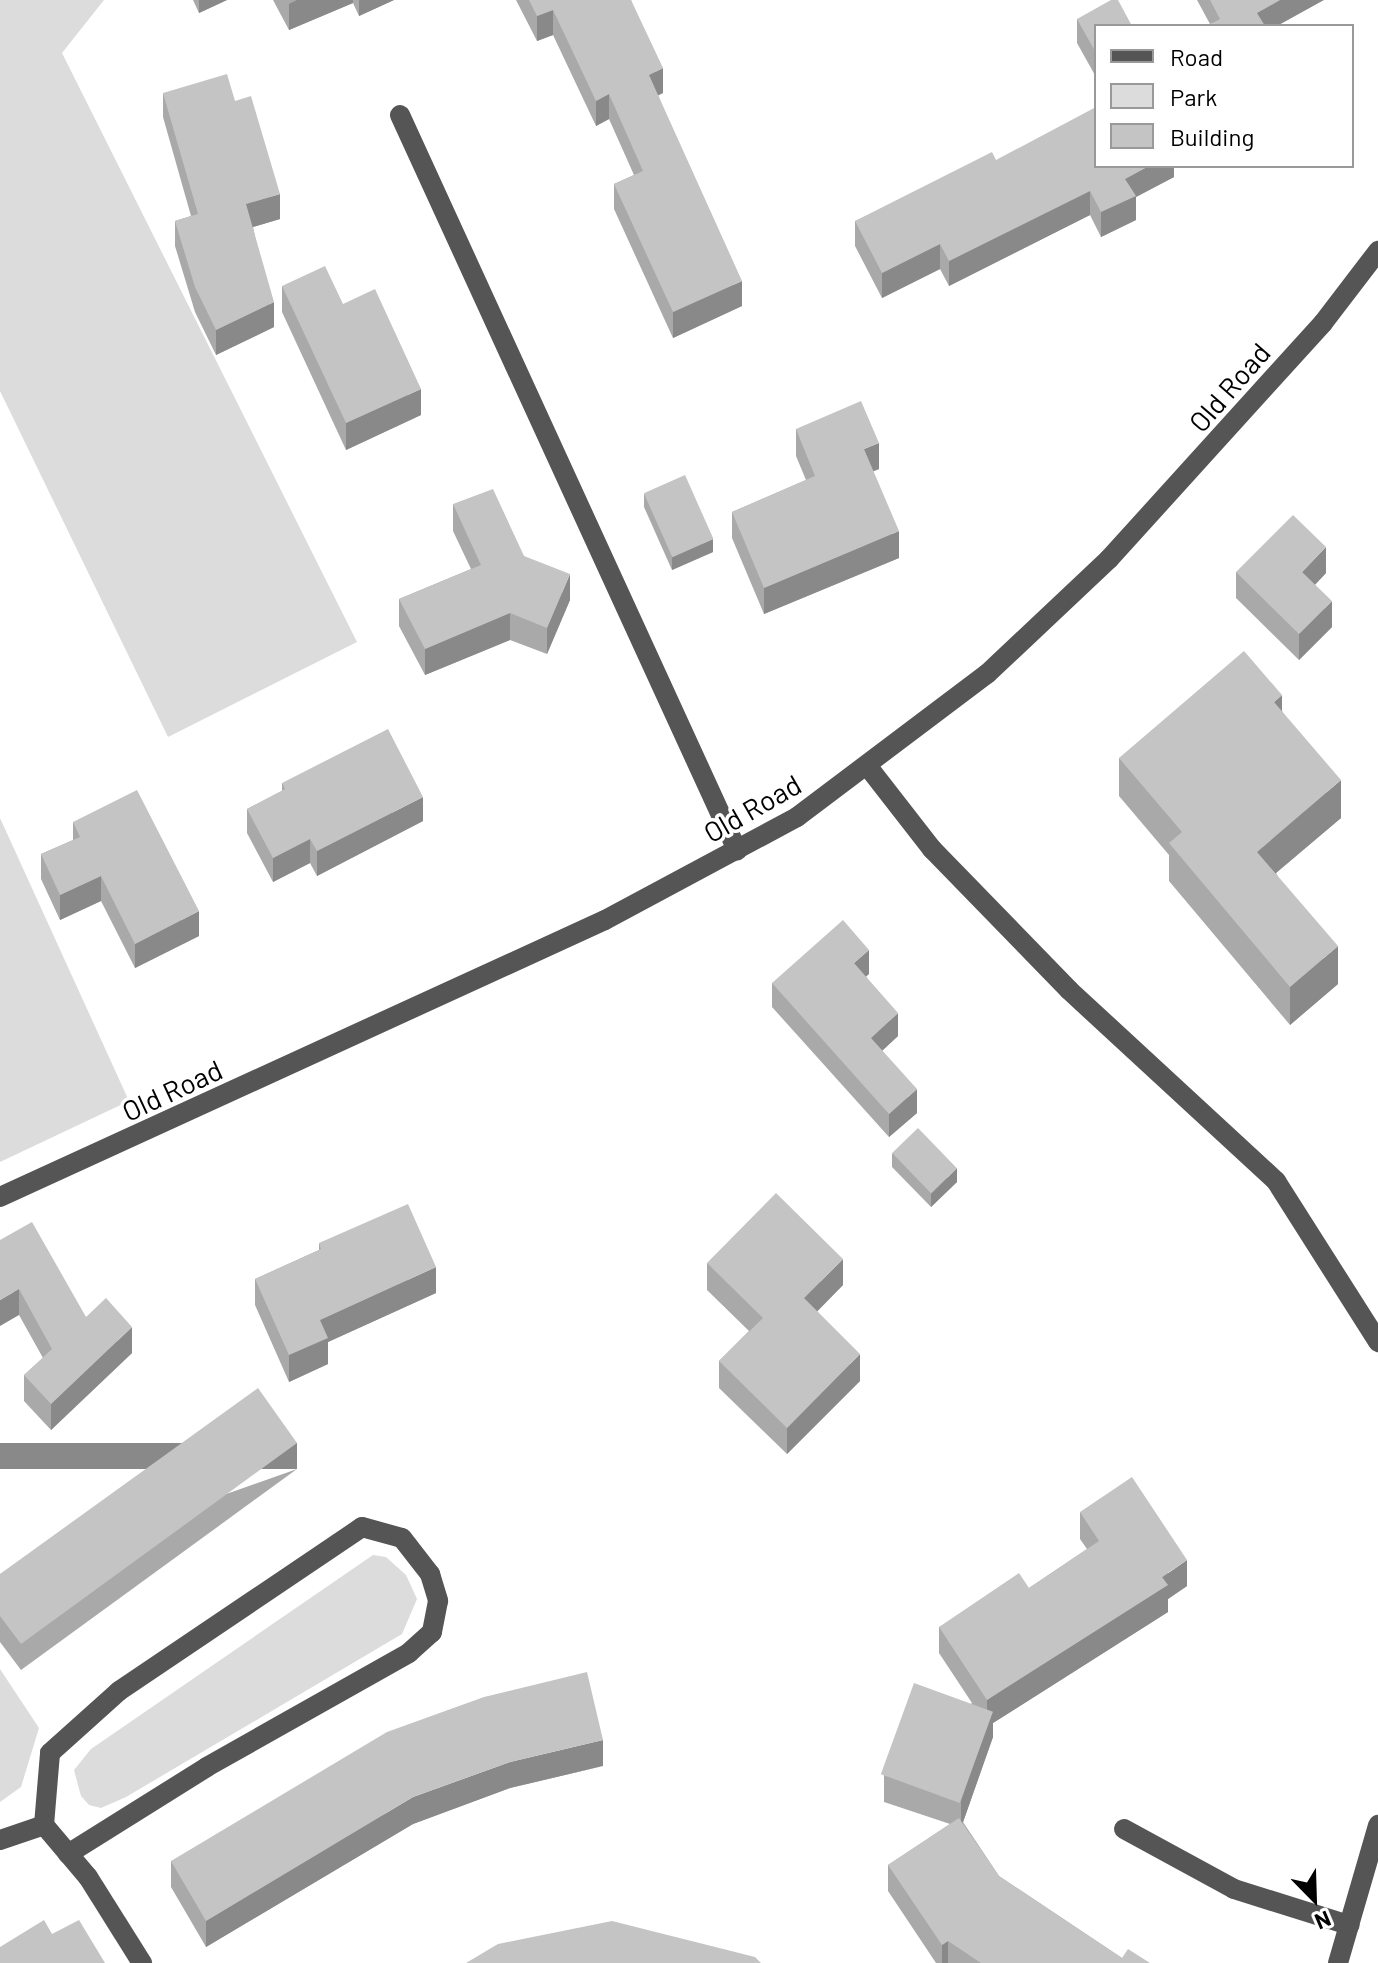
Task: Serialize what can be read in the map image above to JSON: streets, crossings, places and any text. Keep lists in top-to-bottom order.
{
  "streets": {
    "street": ["Old Road"]
  },
  "legend": ["Road", "Park", "Building"],
  "north": "bottom right"
}
